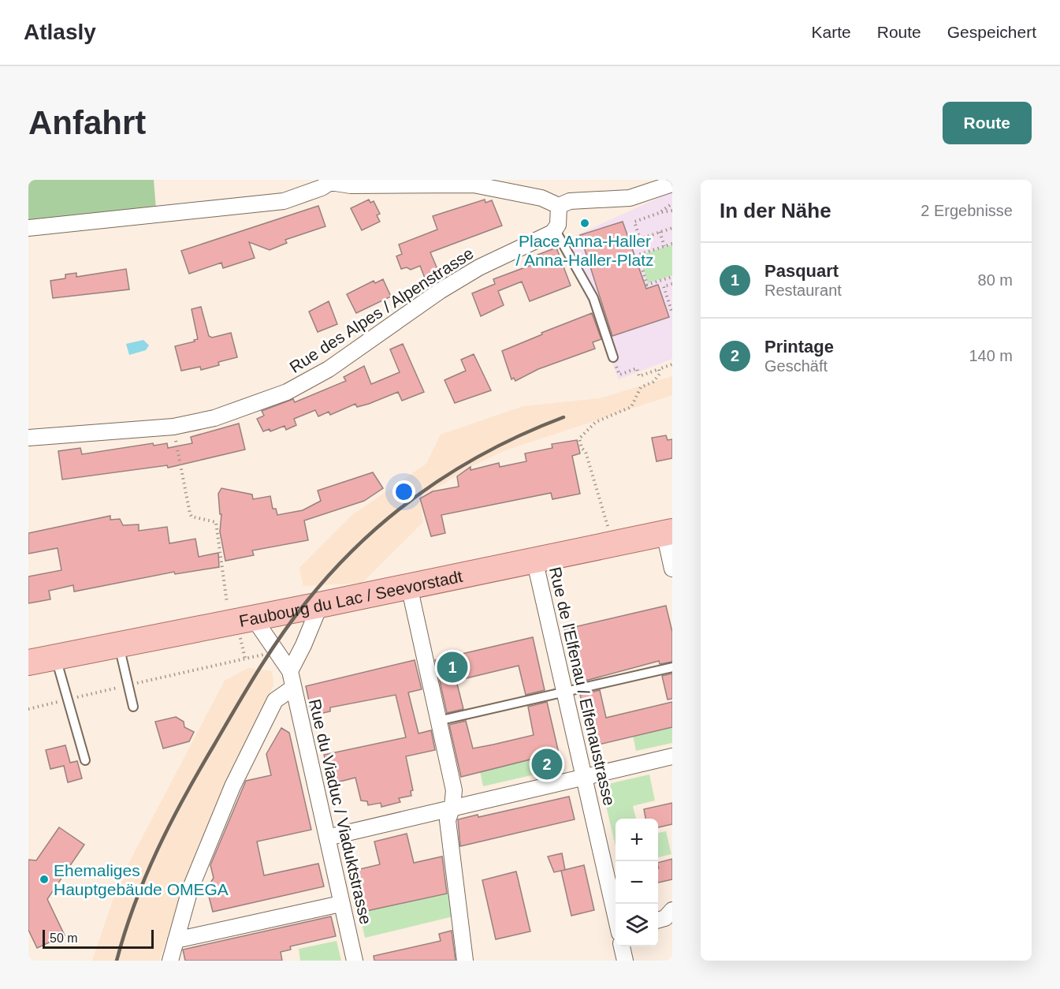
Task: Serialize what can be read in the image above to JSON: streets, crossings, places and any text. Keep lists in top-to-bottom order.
{
  "streets": {
    "main road": ["Faubourg du Lac / Seevorstadt"],
    "street": ["Rue des Alpes / Alpenstrasse", "Rue de l'Elfenau / Elfenaustrasse", "Rue du Viaduc / Viaduktstrasse"]
  },
  "crossings": [
    ["Faubourg du Lac / Seevorstadt", "Rue de l'Elfenau / Elfenaustrasse"],
    ["Faubourg du Lac / Seevorstadt", "Rue du Viaduc / Viaduktstrasse"]
  ],
  "places": ["Place Anna-Haller / Anna-Haller-Platz", "Ehemaliges Hauptgebäude OMEGA"],
  "scale_bar": "50 m",
  "page": {
    "header": "Atlasly",
    "nav": ["Karte", "Route", "Gespeichert"],
    "buttons": "Route",
    "title": "Anfahrt",
    "heading": ["In der Nähe", "2 Ergebnisse"],
    "list": [
      {
        "mark": "1",
        "name": "Pasquart",
        "note": "Restaurant",
        "value": "80 m"
      },
      {
        "mark": "2",
        "name": "Printage",
        "note": "Geschäft",
        "value": "140 m"
      }
    ],
    "pins": ["1", "2"],
    "map_buttons": ["+", "−"],
    "scale": "50 m"
  }
}
